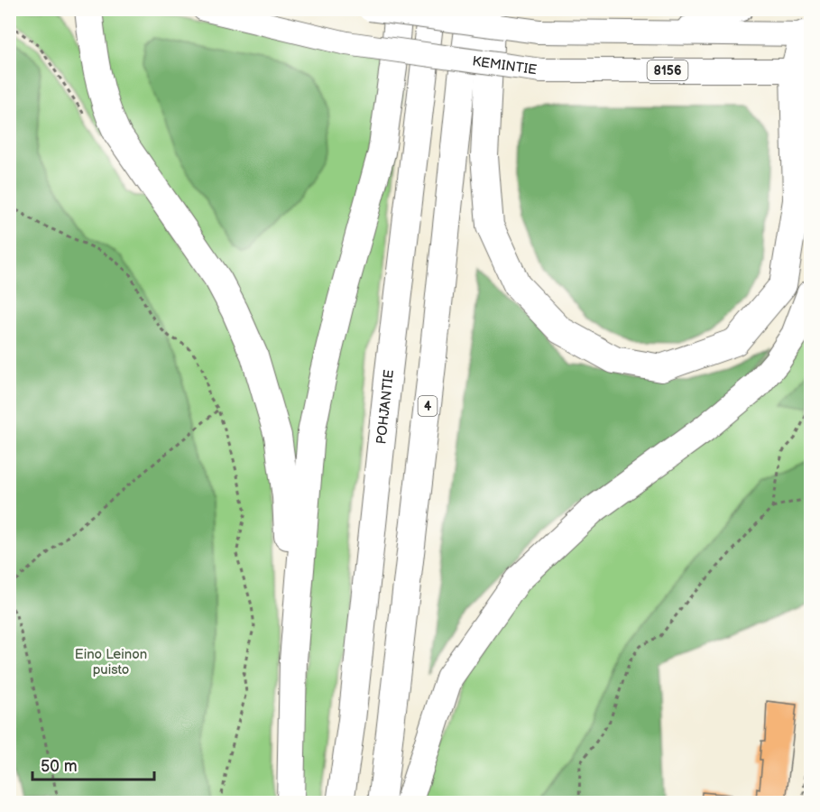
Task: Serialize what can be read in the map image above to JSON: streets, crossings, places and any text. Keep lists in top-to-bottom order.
{
  "streets": {
    "highway": ["POHJANTIE", "4"],
    "main road": ["KEMINTIE", "8156"]
  },
  "parks": ["Eino Leinon puisto"],
  "scale_bar": "50 m"
}
